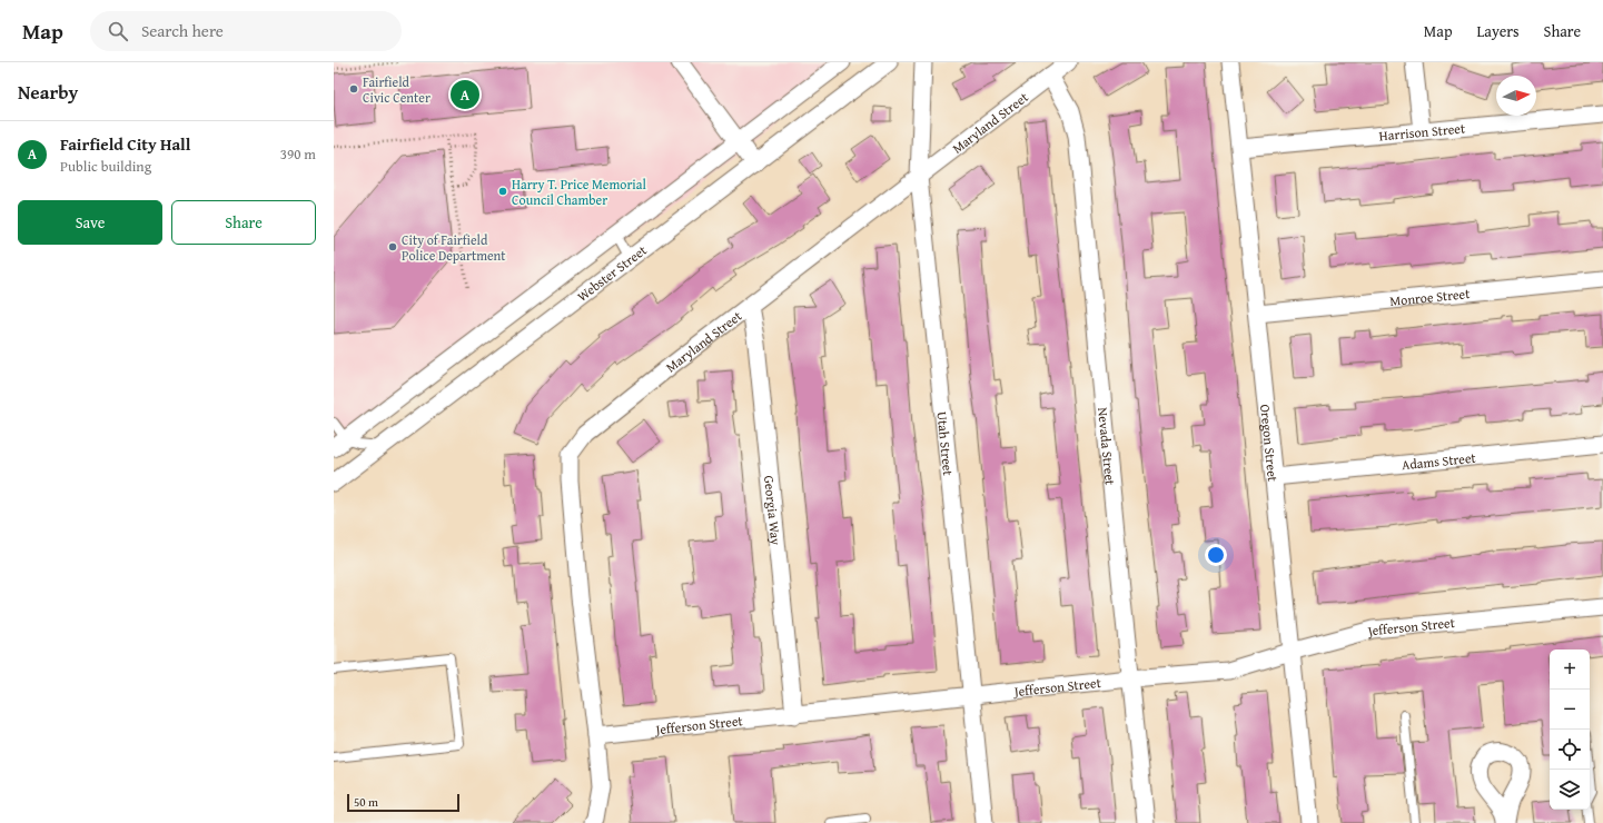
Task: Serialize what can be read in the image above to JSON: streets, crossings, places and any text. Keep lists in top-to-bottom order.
{
  "streets": {
    "street": [
      "Maryland Street",
      "Harrison Street",
      "Webster Street",
      "Monroe Street",
      "Utah Street",
      "Oregon Street",
      "Nevada Street",
      "Adams Street",
      "Georgia Way",
      "Jefferson Street"
    ]
  },
  "crossings": [
    ["Maryland Street", "Utah Street"],
    ["Maryland Street", "Nevada Street"],
    ["Maryland Street", "Georgia Way"],
    ["Maryland Street", "Jefferson Street"],
    ["Harrison Street", "Oregon Street"],
    ["Monroe Street", "Oregon Street"],
    ["Utah Street", "Jefferson Street"],
    ["Oregon Street", "Adams Street"],
    ["Oregon Street", "Jefferson Street"],
    ["Nevada Street", "Jefferson Street"],
    ["Georgia Way", "Jefferson Street"]
  ],
  "places": ["Fairfield Civic Center", "Harry T. Price Memorial Council Chamber", "City of Fairfield Police Department"],
  "scale_bar": "50 m",
  "north": "right",
  "page": {
    "header": "Map",
    "search": "Search here",
    "nav": ["Map", "Layers", "Share"],
    "heading": "Nearby",
    "pins": "A",
    "list": [
      {
        "mark": "A",
        "name": "Fairfield City Hall",
        "note": "Public building",
        "value": "390 m"
      }
    ],
    "buttons": ["Save", "Share"],
    "map_buttons": ["+", "−"],
    "scale": "50 m"
  }
}
